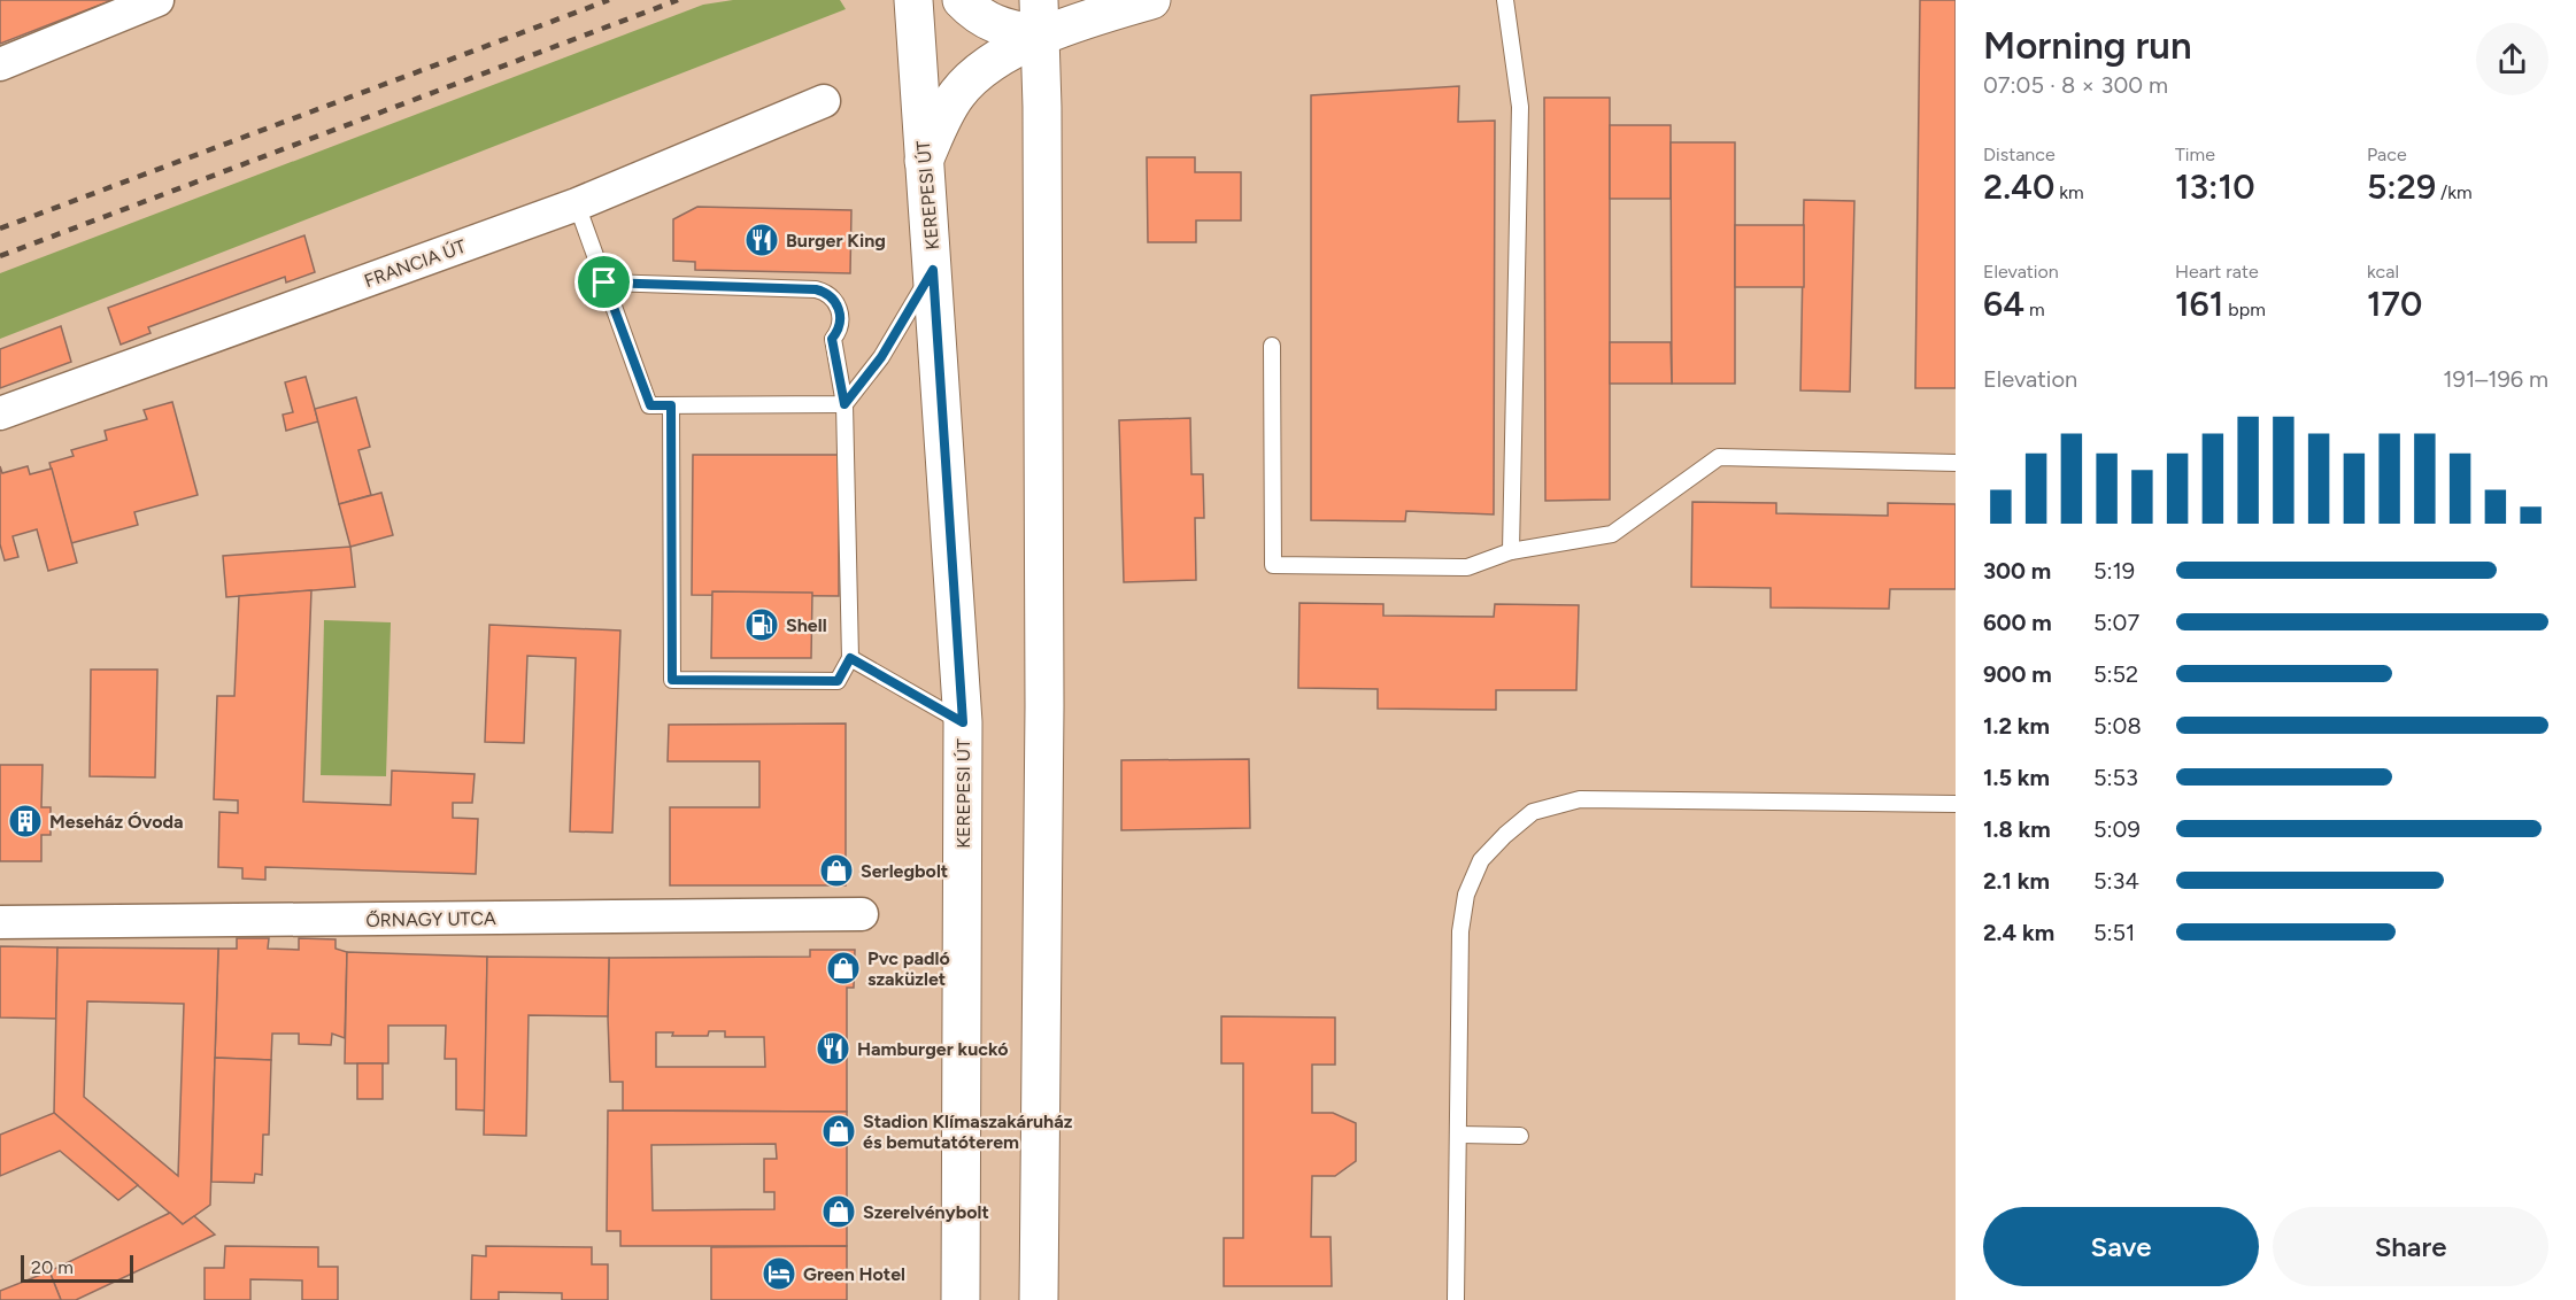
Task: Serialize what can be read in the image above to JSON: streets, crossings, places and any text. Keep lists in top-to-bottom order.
{
  "streets": {
    "main road": ["KEREPESI ÚT"],
    "street": ["FRANCIA ÚT", "ŐRNAGY UTCA"]
  },
  "places": {
    "restaurant": ["Burger King", "Hamburger kuckó"],
    "fuel station": ["Shell"],
    "building": ["Meseház Óvoda"],
    "shop": [
      "Serlegbolt",
      "Pvc padló szaküzlet",
      "Stadion Klímaszakáruház és bemutatóterem",
      "Szerelvénybolt"
    ],
    "hotel": ["Green Hotel"]
  },
  "scale_bar": "20 m",
  "page": {
    "heading": ["Morning run", "07:05 · 8 × 300 m"],
    "stats": [
      ["Distance", "2.40 km"],
      ["Time", "13:10"],
      ["Pace", "5:29 /km"],
      ["Elevation", "64 m"],
      ["Heart rate", "161 bpm"],
      ["kcal", "170"]
    ],
    "chart": ["Elevation", "191–196 m"],
    "list": [
      {
        "name": "300 m",
        "note": "5:19"
      },
      {
        "name": "600 m",
        "note": "5:07"
      },
      {
        "name": "900 m",
        "note": "5:52"
      },
      {
        "name": "1.2 km",
        "note": "5:08"
      },
      {
        "name": "1.5 km",
        "note": "5:53"
      },
      {
        "name": "1.8 km",
        "note": "5:09"
      },
      {
        "name": "2.1 km",
        "note": "5:34"
      },
      {
        "name": "2.4 km",
        "note": "5:51"
      }
    ],
    "buttons": ["Save", "Share"],
    "scale": "20 m"
  }
}
